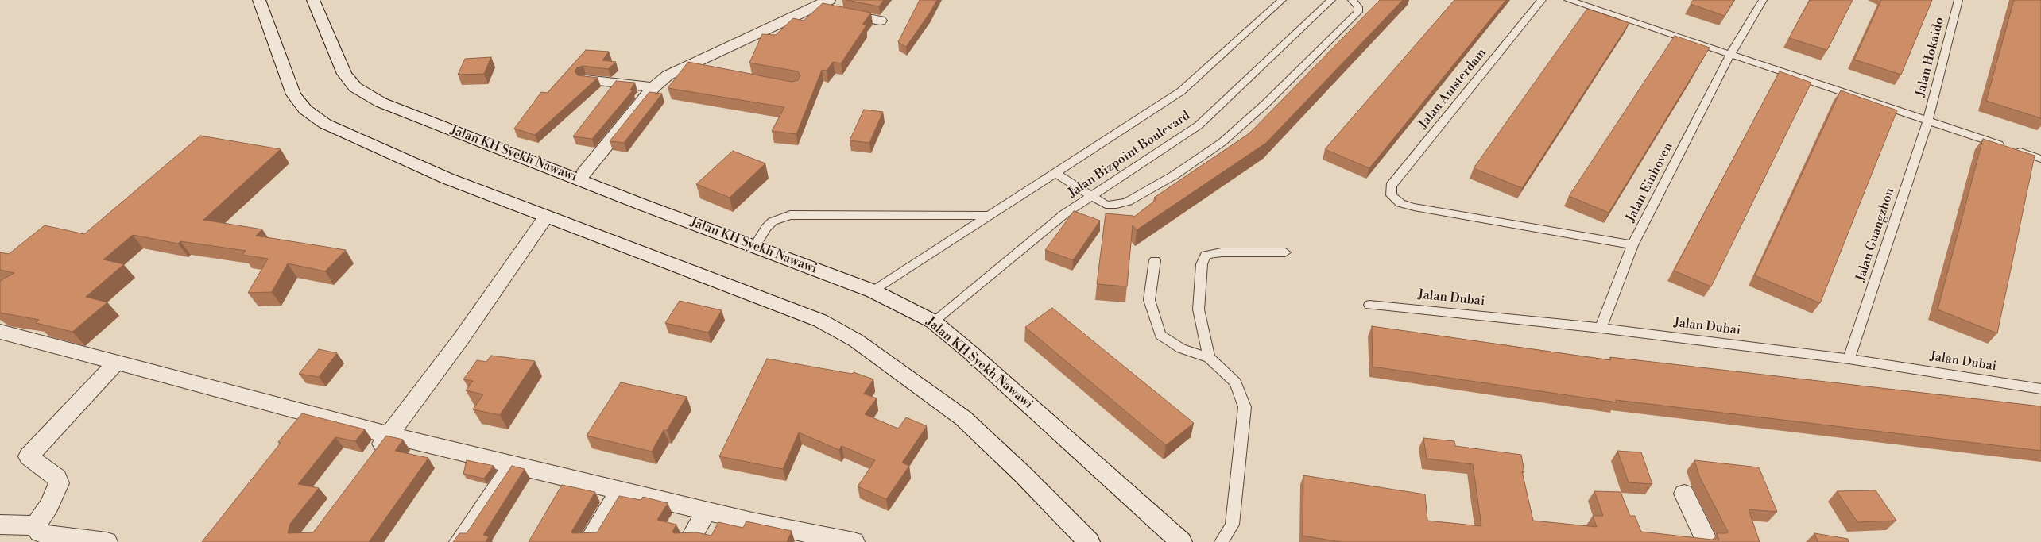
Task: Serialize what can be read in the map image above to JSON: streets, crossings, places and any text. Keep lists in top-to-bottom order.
{
  "streets": {
    "main road": ["Jalan KH Syekh Nawawi"],
    "lane": [
      "Jalan Hokaido",
      "Jalan Amsterdam",
      "Jalan Bizpoint Boulevard",
      "Jalan Einhoven",
      "Jalan Guangzhou",
      "Jalan Dubai"
    ]
  },
  "crossings": [
    ["Jalan Hokaido", "Jalan Guangzhou"],
    ["Jalan Amsterdam", "Jalan Einhoven"],
    ["Jalan KH Syekh Nawawi", "Jalan Bizpoint Boulevard"],
    ["Jalan Einhoven", "Jalan Dubai"],
    ["Jalan Guangzhou", "Jalan Dubai"]
  ]
}
